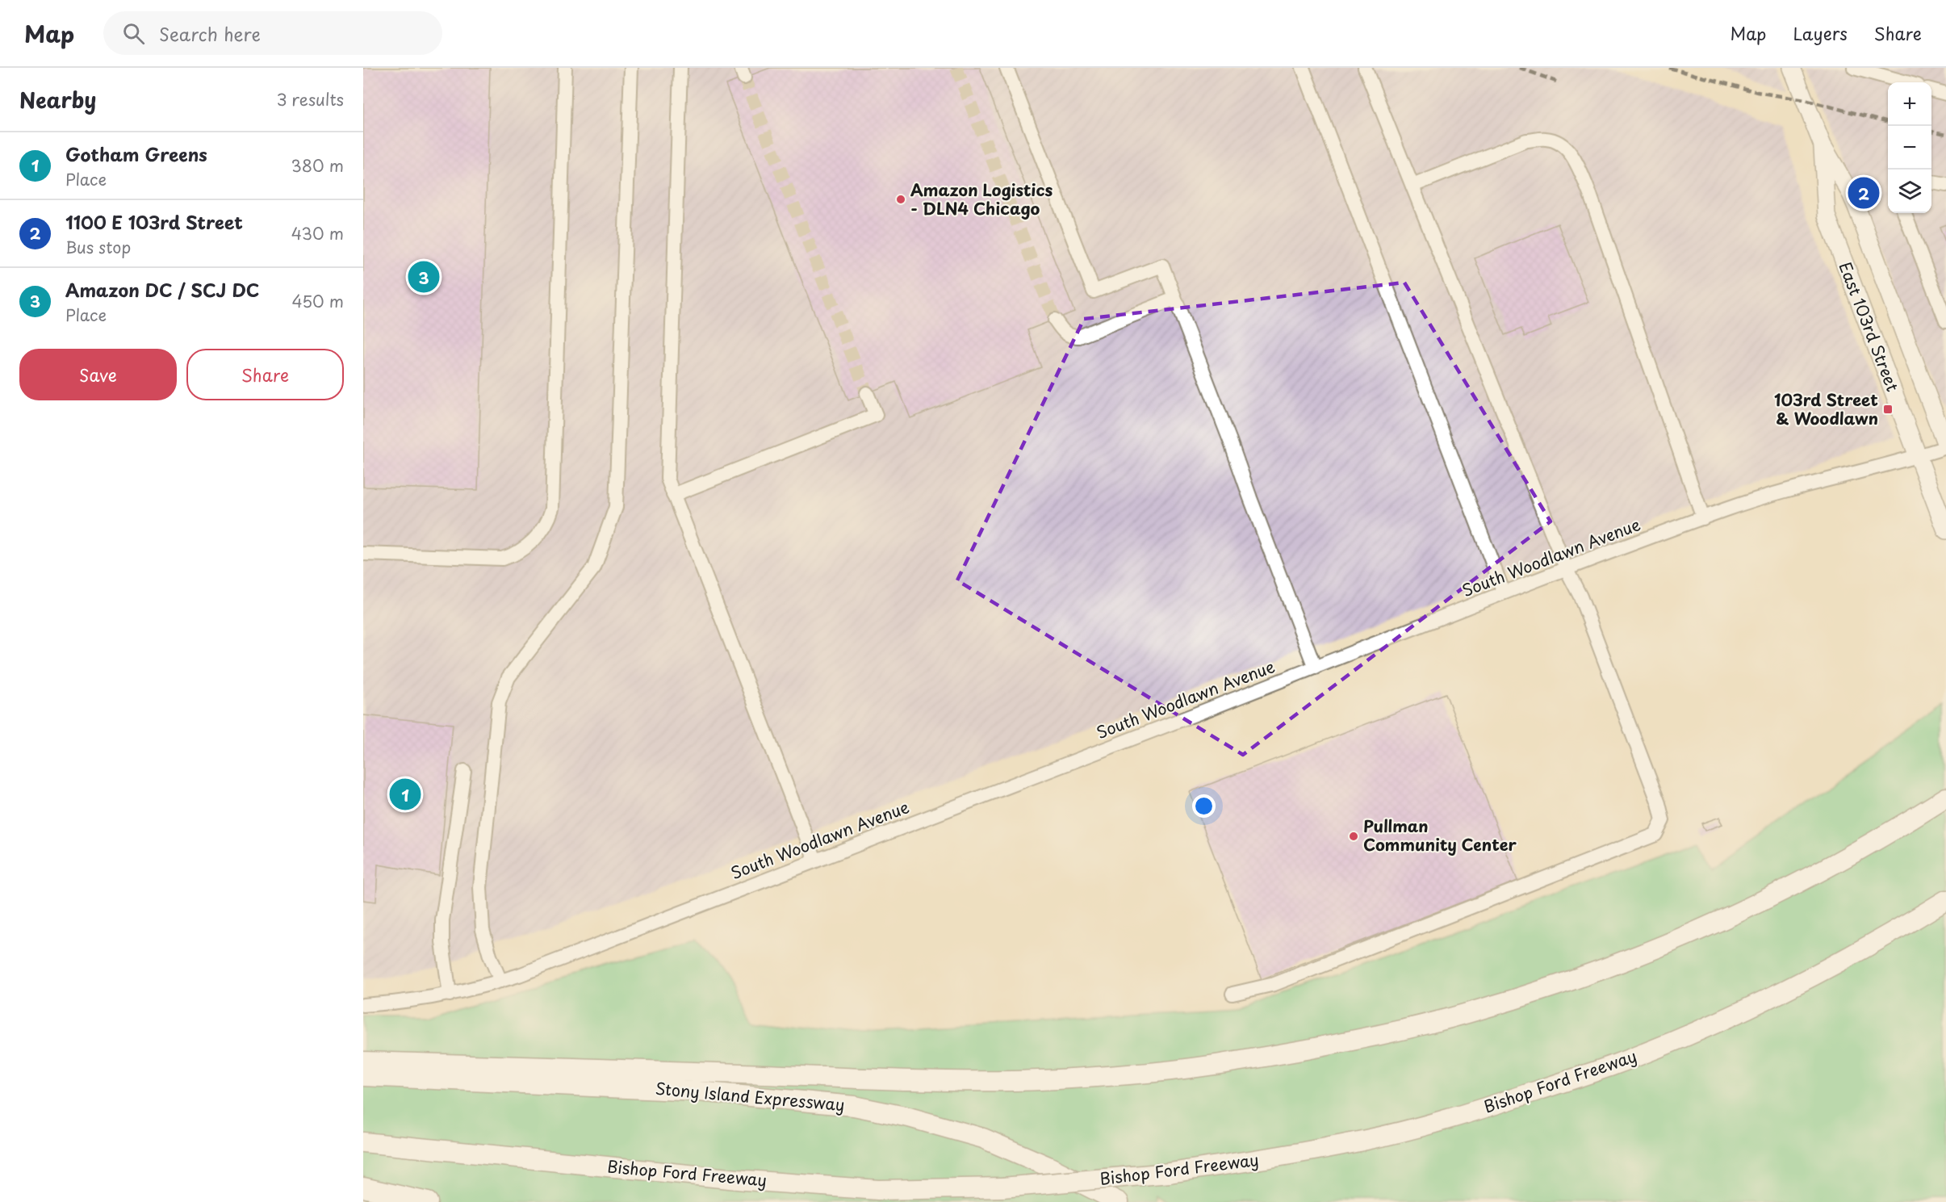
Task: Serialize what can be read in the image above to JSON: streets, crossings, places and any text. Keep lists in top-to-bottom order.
{
  "streets": {
    "highway": ["Bishop Ford Freeway", "Stony Island Expressway"],
    "main road": ["East 103rd Street"],
    "street": ["South Woodlawn Avenue"]
  },
  "crossings": [
    ["East 103rd Street", "South Woodlawn Avenue"]
  ],
  "places": {
    "other": ["Amazon Logistics - DLN4 Chicago", "Pullman Community Center"],
    "transit": ["103rd Street & Woodlawn"]
  },
  "page": {
    "header": "Map",
    "search": "Search here",
    "nav": ["Map", "Layers", "Share"],
    "heading": ["Nearby", "3 results"],
    "map_buttons": ["+", "−"],
    "list": [
      {
        "mark": "1",
        "name": "Gotham Greens",
        "note": "Place",
        "value": "380 m"
      },
      {
        "mark": "2",
        "name": "1100 E 103rd Street",
        "note": "Bus stop",
        "value": "430 m"
      },
      {
        "mark": "3",
        "name": "Amazon DC / SCJ DC",
        "note": "Place",
        "value": "450 m"
      }
    ],
    "pins": ["2", "3", "1"],
    "buttons": ["Save", "Share"]
  }
}
